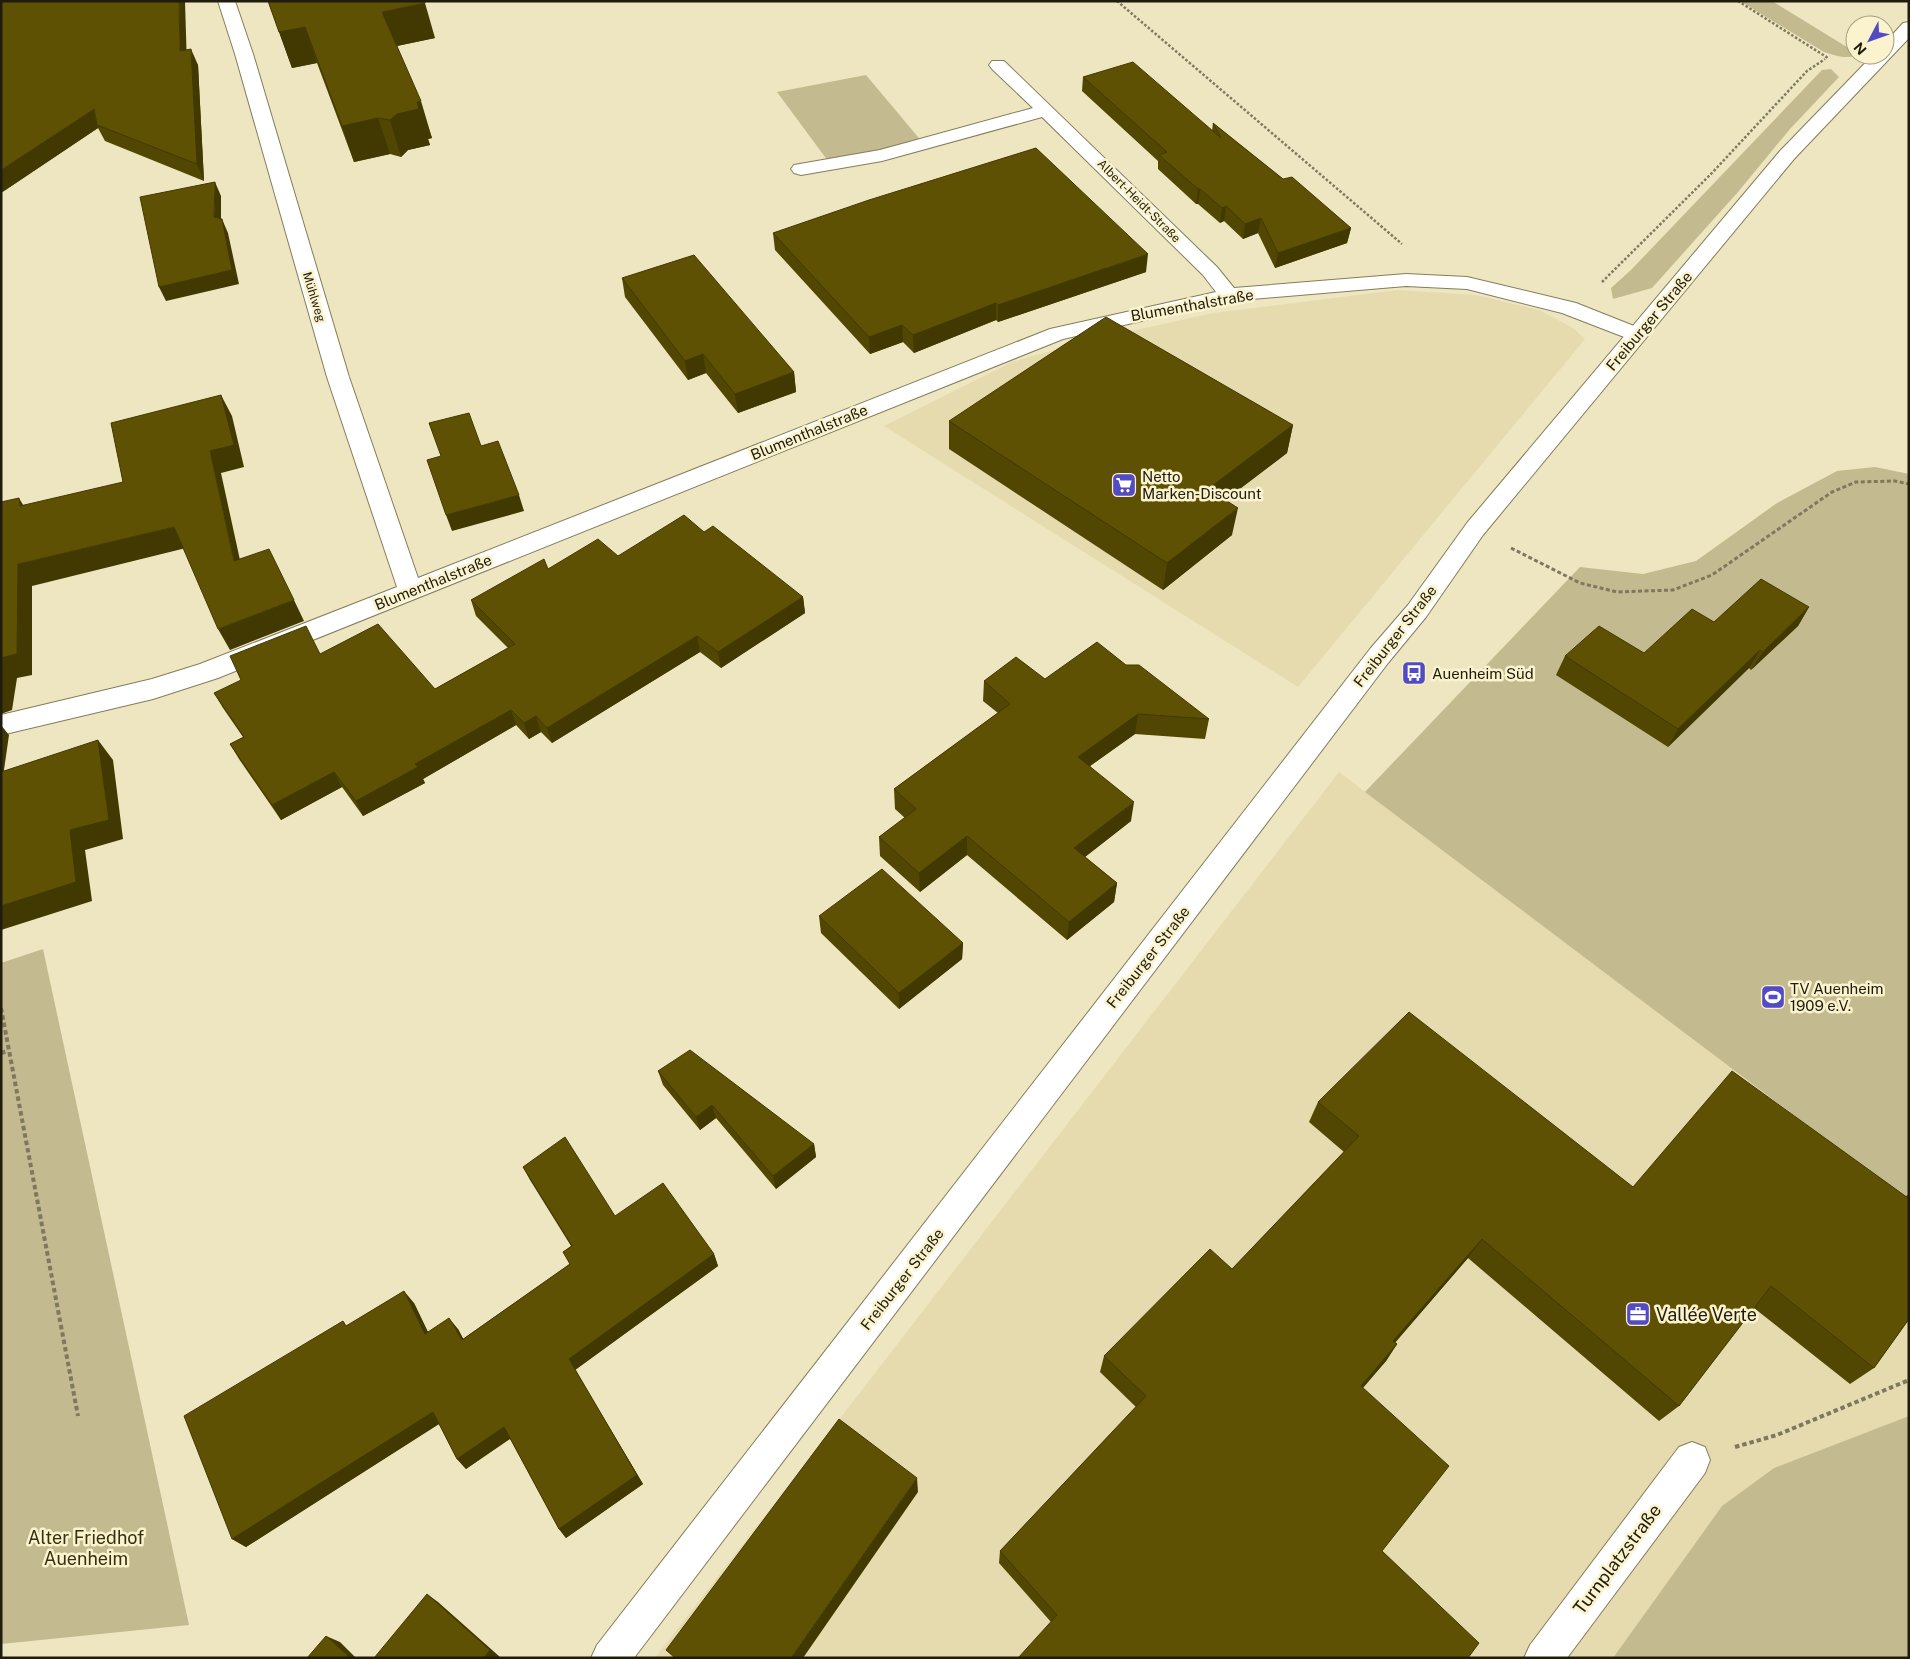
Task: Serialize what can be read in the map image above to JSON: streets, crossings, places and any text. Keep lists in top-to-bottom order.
{
  "streets": {
    "street": [
      "Albert-Heidt-Straße",
      "Mühlweg",
      "Blumenthalstraße",
      "Freiburger Straße",
      "Turnplatzstraße"
    ]
  },
  "crossings": [
    ["Albert-Heidt-Straße", "Blumenthalstraße"],
    ["Mühlweg", "Blumenthalstraße"],
    ["Blumenthalstraße", "Freiburger Straße"]
  ],
  "parks": ["Alter Friedhof Auenheim"],
  "places": {
    "supermarket": ["Netto Marken-Discount"],
    "bus stop": ["Auenheim Süd"],
    "sports": ["TV Auenheim 1909 e.V."],
    "office": ["Vallée Verte"]
  },
  "north": "bottom left"
}
